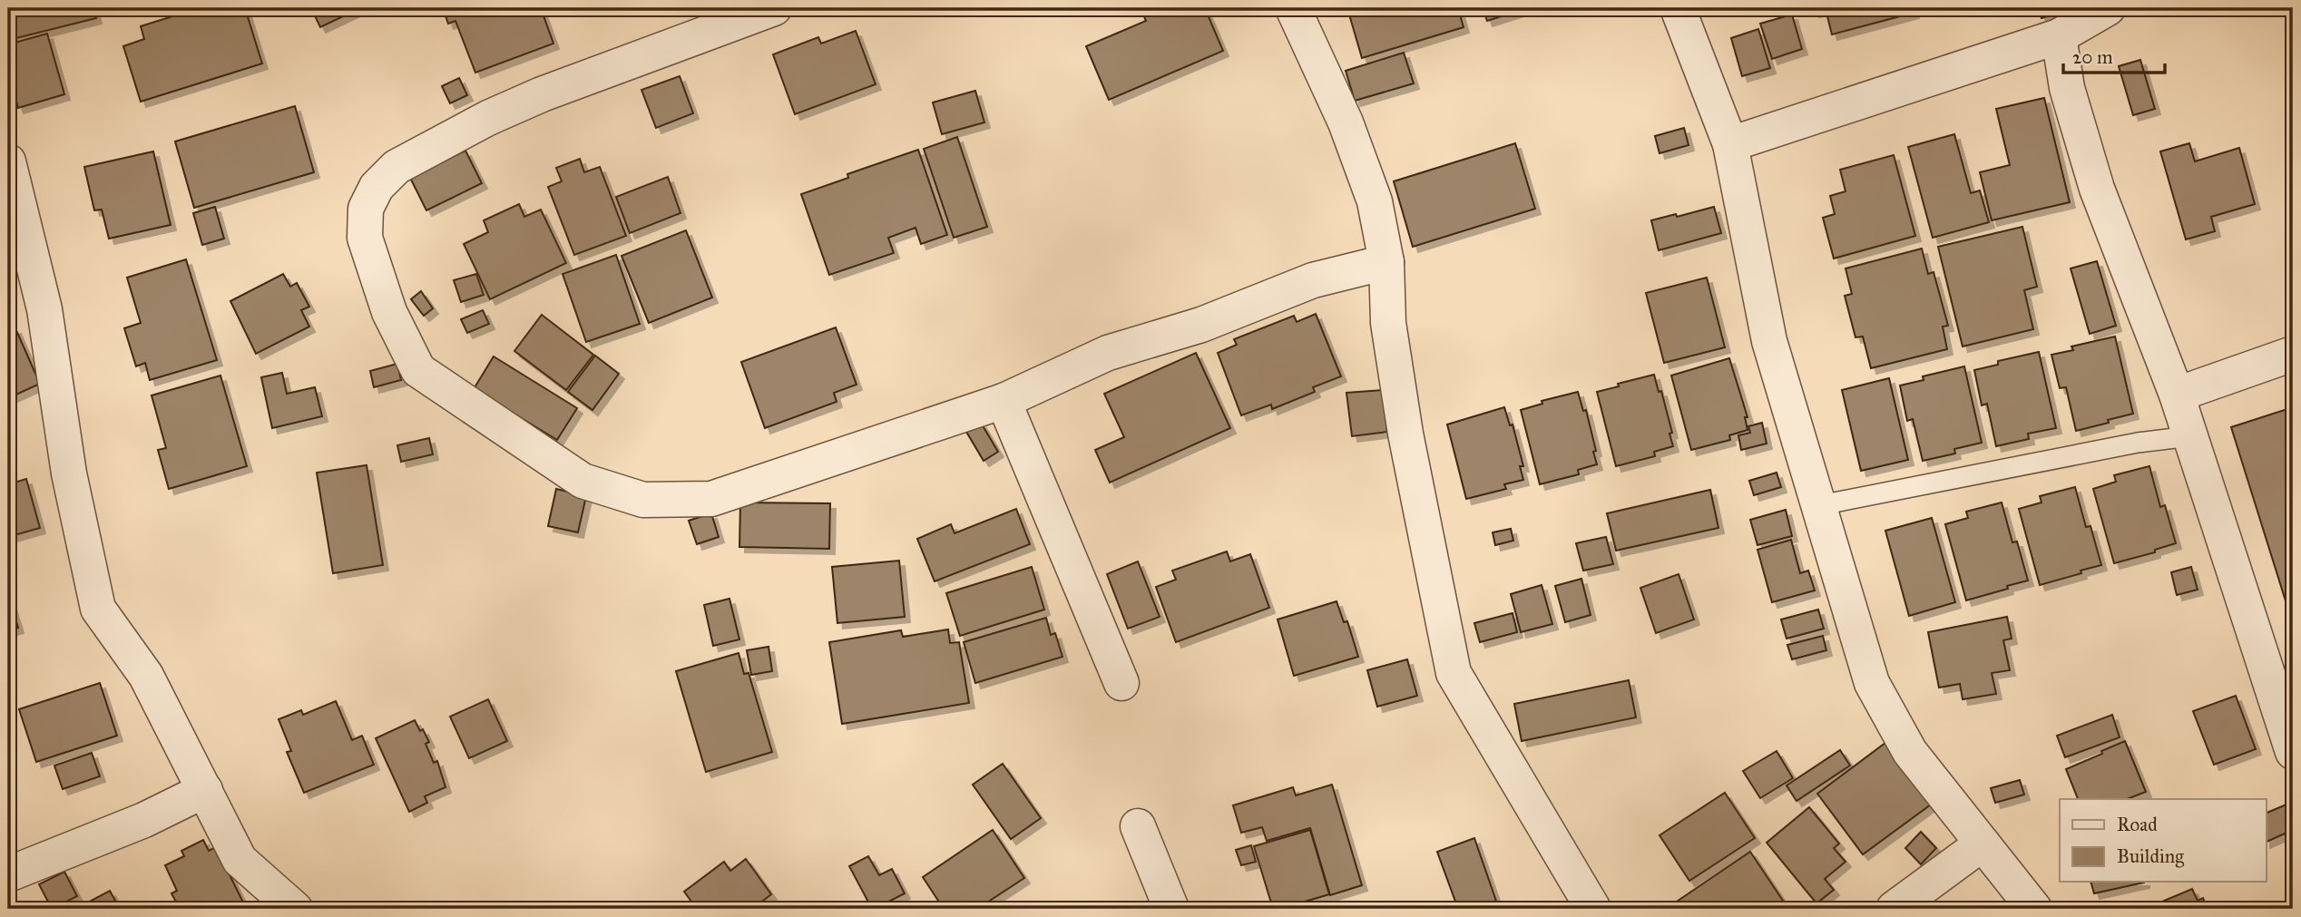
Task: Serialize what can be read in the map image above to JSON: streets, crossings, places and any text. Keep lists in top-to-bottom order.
{
  "legend": ["Road", "Building"],
  "scale_bar": "20 m"
}
